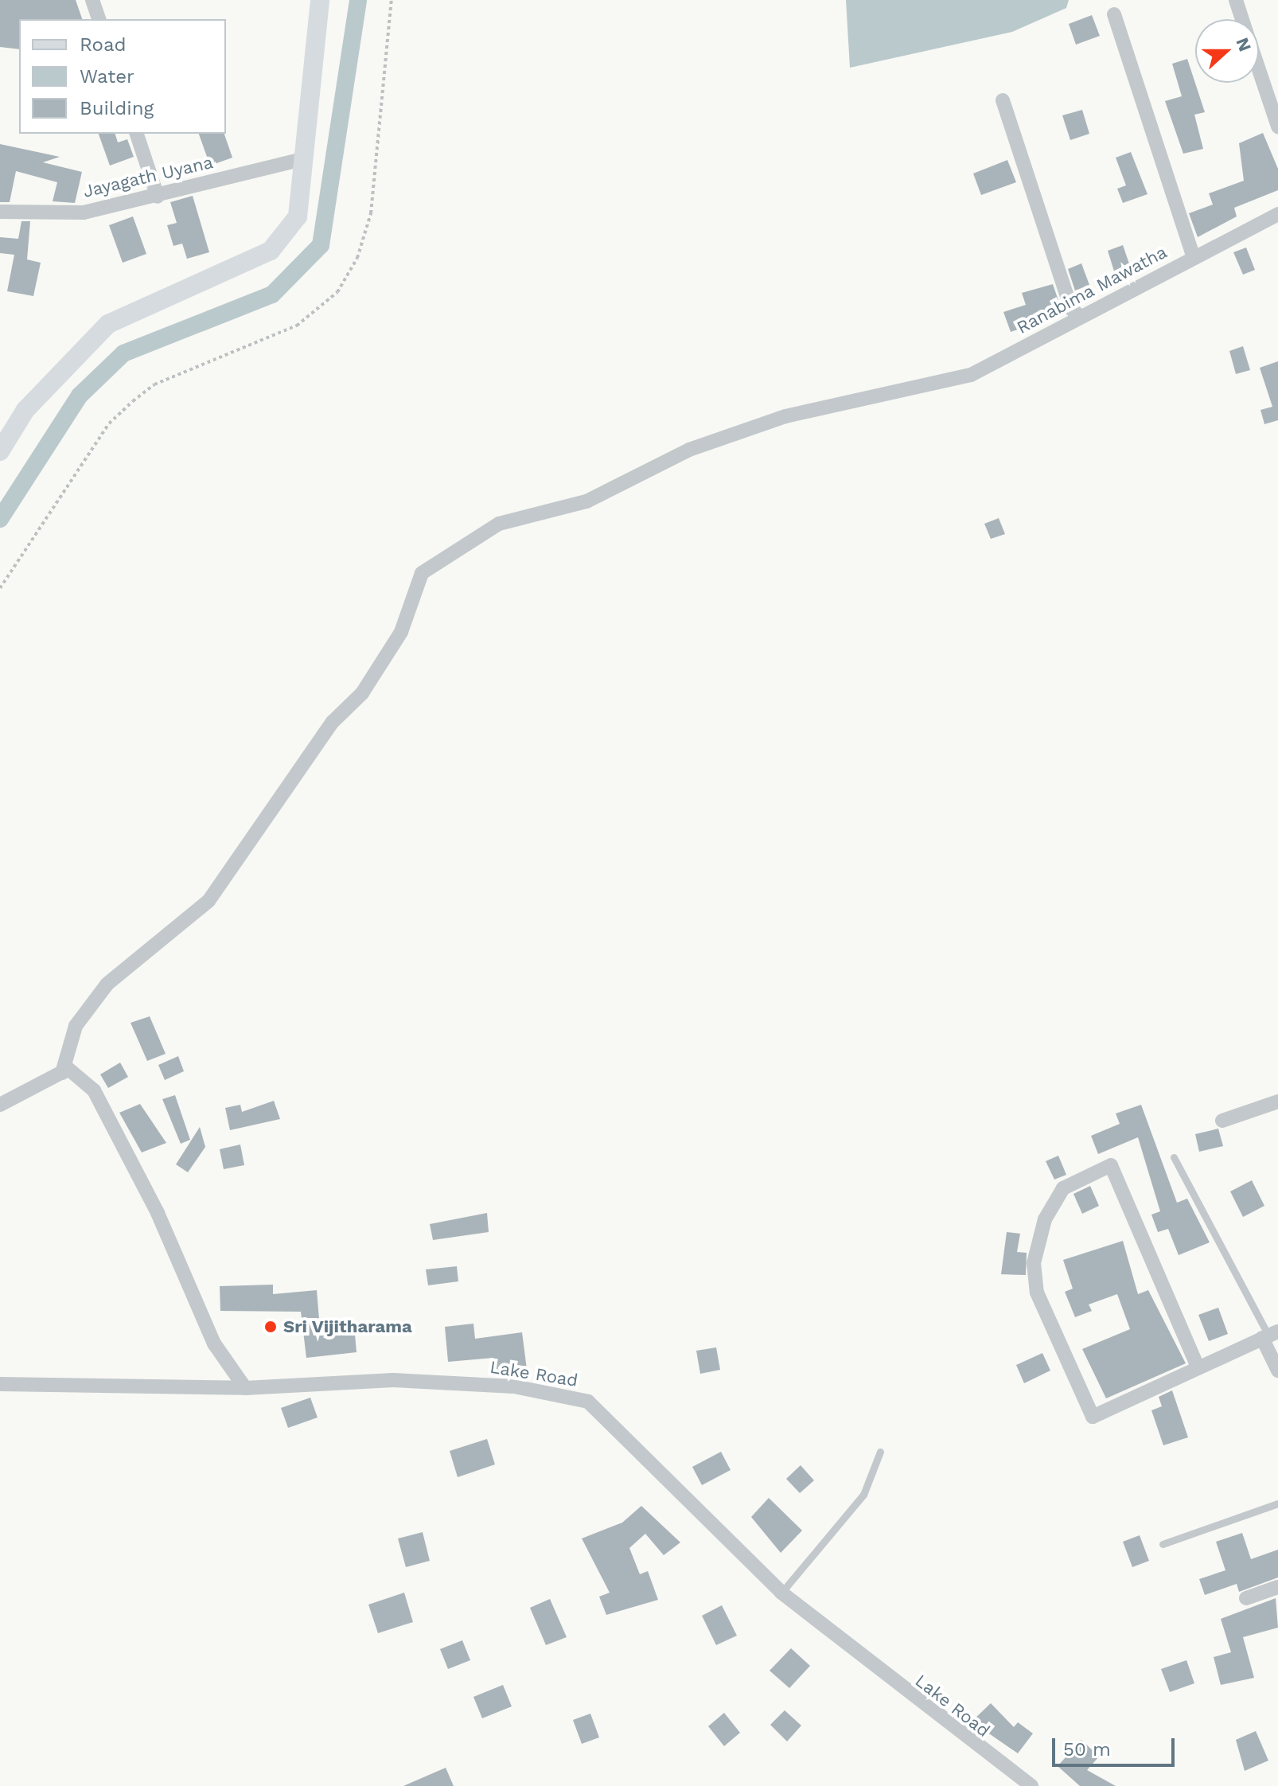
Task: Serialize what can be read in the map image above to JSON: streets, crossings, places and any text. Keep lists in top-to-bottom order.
{
  "streets": {
    "street": ["Jayagath Uyana", "Ranabima Mawatha", "Lake Road"]
  },
  "places": ["Sri Vijitharama"],
  "legend": ["Road", "Water", "Building"],
  "scale_bar": "50 m",
  "north": "right"
}
